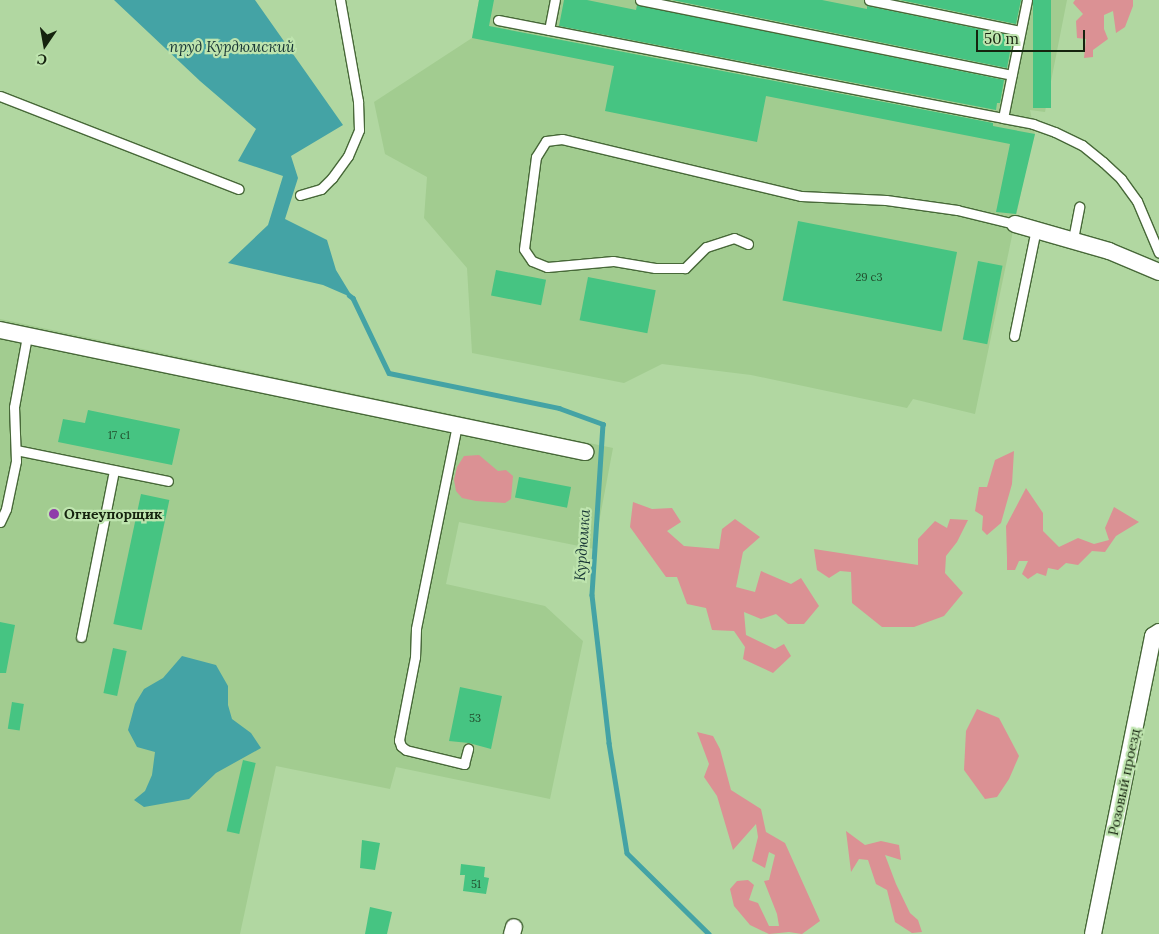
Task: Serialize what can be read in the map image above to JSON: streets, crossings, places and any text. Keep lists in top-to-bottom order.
{
  "streets": {
    "street": ["Розовый проезд"]
  },
  "water": ["пруд Курдюмский", "Курдюмка"],
  "places": ["Огнеупорщик"],
  "house_numbers": [
    "29 с3",
    "17 с1",
    "53",
    "51"
  ],
  "scale_bar": "50 m",
  "north": "bottom"
}
